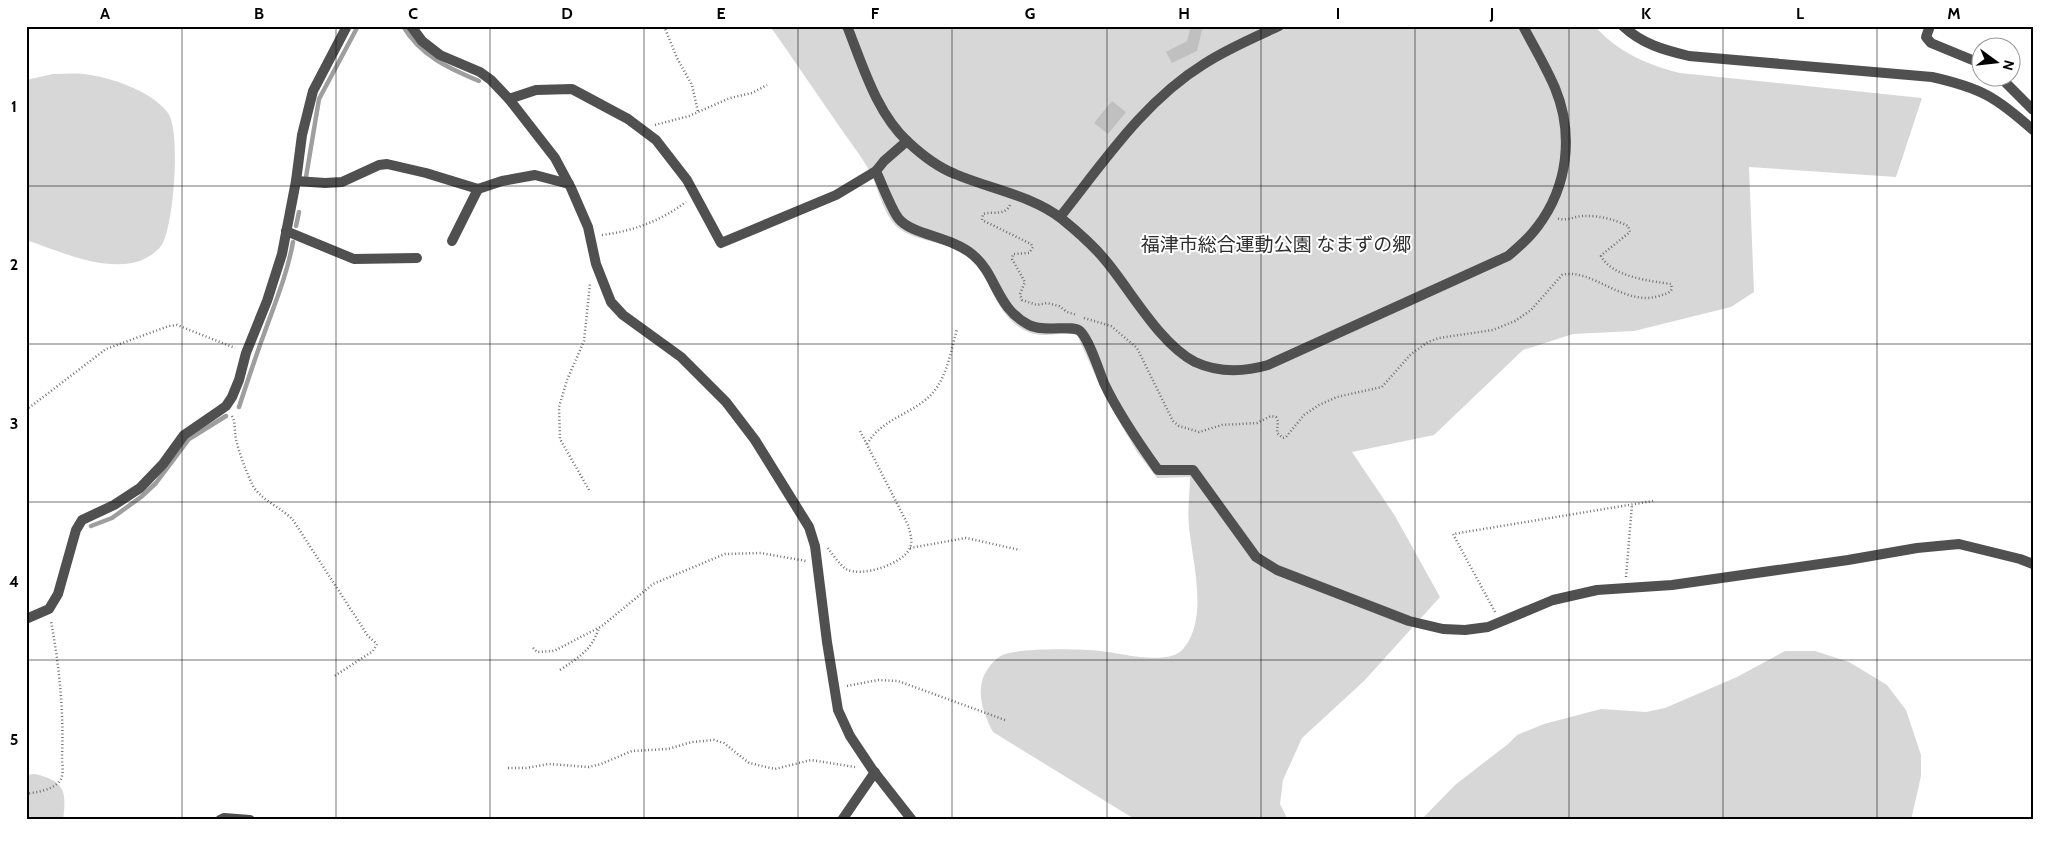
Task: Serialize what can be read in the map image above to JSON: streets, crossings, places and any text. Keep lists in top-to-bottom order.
{
  "parks": ["福津市総合運動公園 なまずの郷"],
  "north": "right",
  "grid": {
    "columns": [
      "A",
      "B",
      "C",
      "D",
      "E",
      "F",
      "G",
      "H",
      "I",
      "J",
      "K",
      "L",
      "M"
    ],
    "rows": [
      "1",
      "2",
      "3",
      "4",
      "5"
    ]
  }
}
